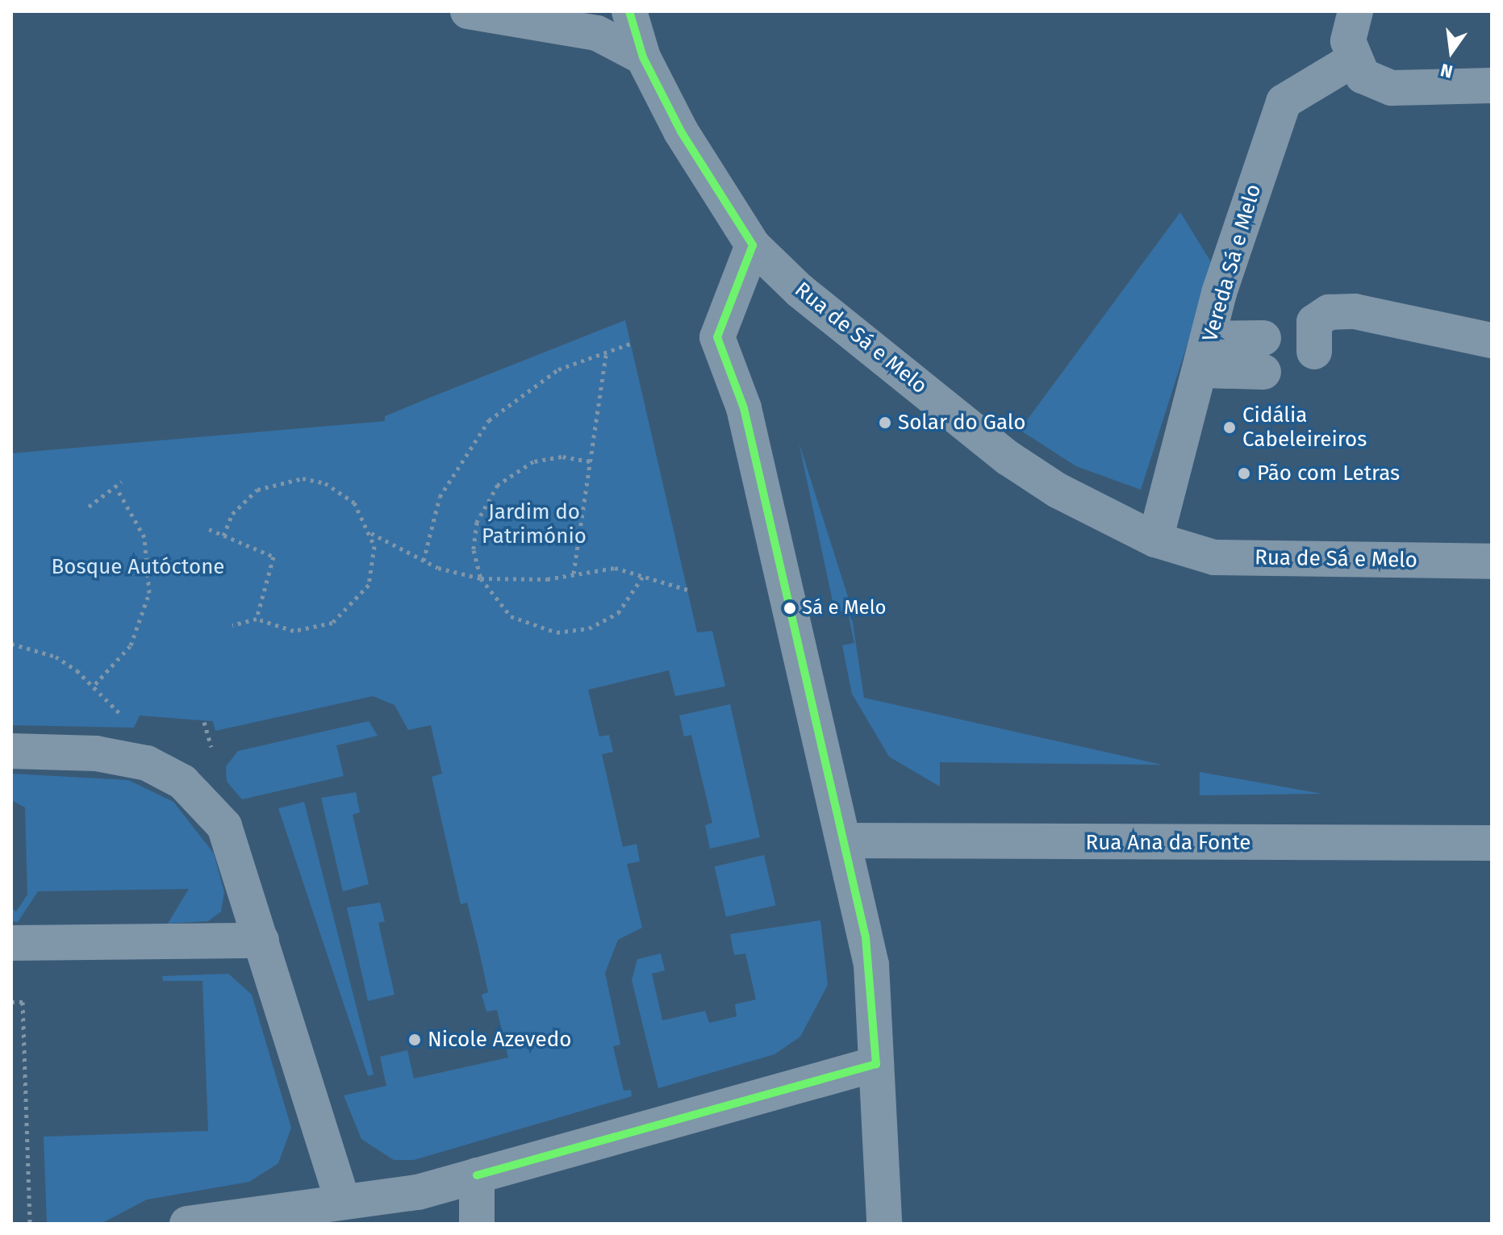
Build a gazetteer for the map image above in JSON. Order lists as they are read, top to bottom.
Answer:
{
  "streets": {
    "street": ["Vereda Sá e Melo", "Rua de Sá e Melo", "Rua Ana da Fonte"]
  },
  "crossings": [
    ["Vereda Sá e Melo", "Rua de Sá e Melo"]
  ],
  "parks": ["Jardim do Património", "Bosque Autóctone"],
  "places": [
    "Solar do Galo",
    "Cidália Cabeleireiros",
    "Pão com Letras",
    "Sá e Melo",
    "Nicole Azevedo"
  ],
  "north": "bottom"
}
